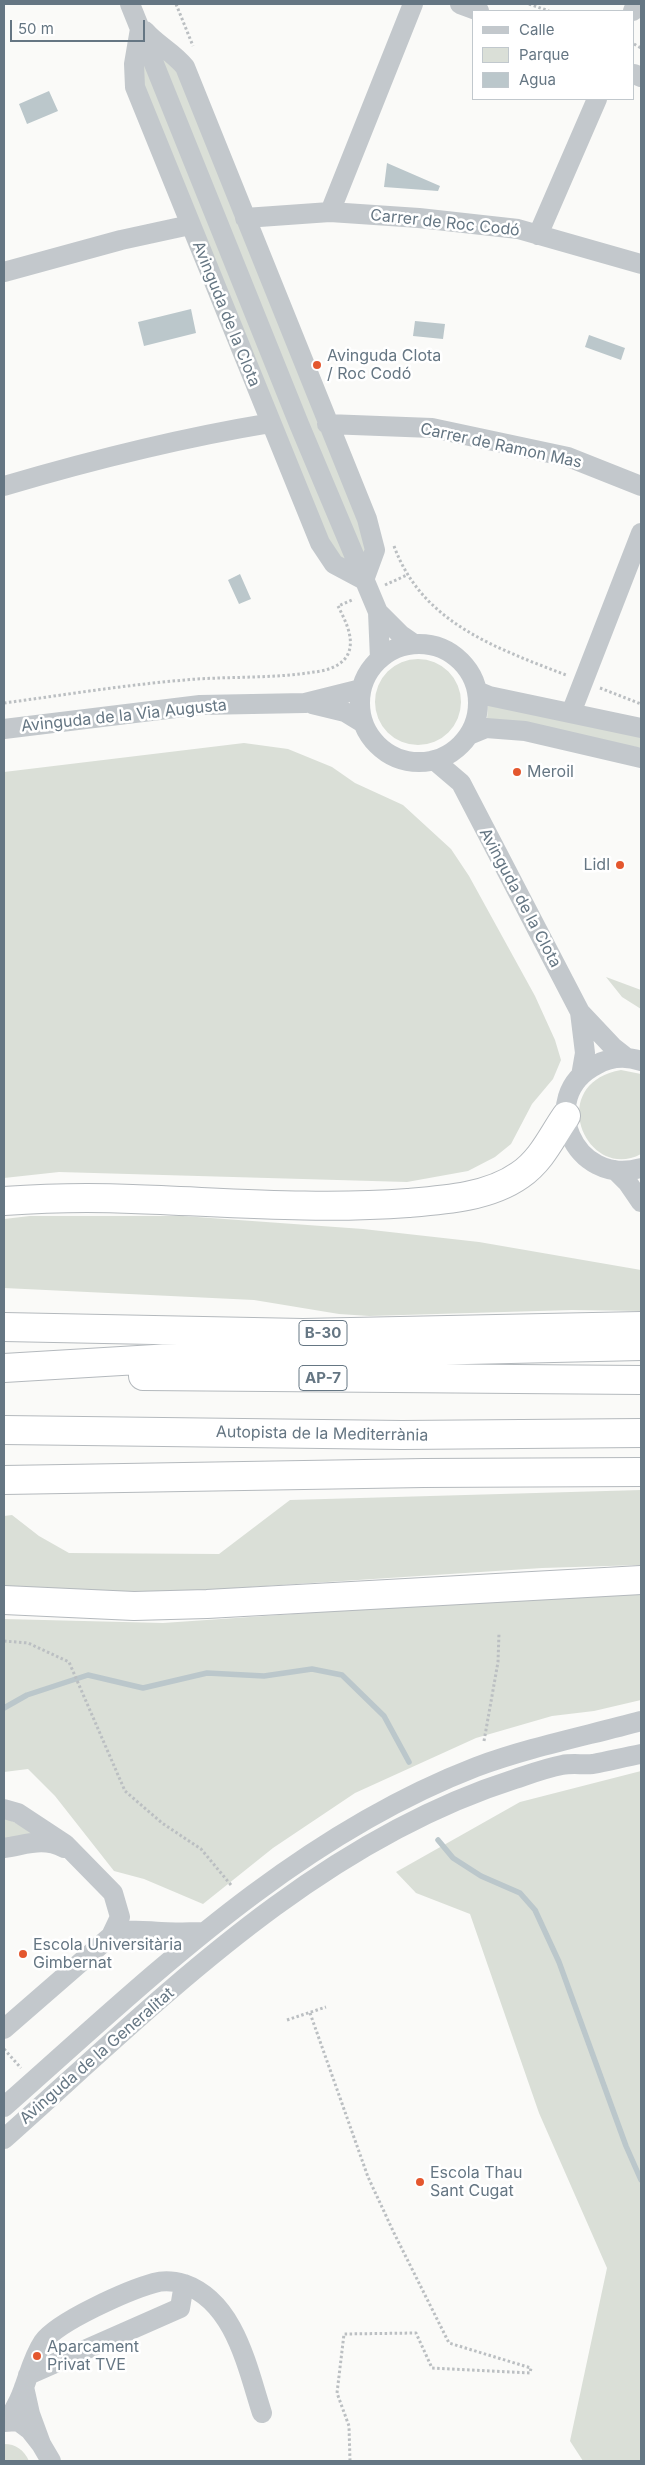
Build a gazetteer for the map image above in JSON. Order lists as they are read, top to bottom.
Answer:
{
  "streets": {
    "highway": ["B-30", "AP-7", "Autopista de la Mediterrània"],
    "street": [
      "Carrer de Roc Codó",
      "Avinguda de la Clota",
      "Carrer de Ramon Mas",
      "Avinguda de la Via Augusta",
      "Avinguda de la Generalitat"
    ]
  },
  "crossings": [
    ["Carrer de Roc Codó", "Avinguda de la Clota"],
    ["Avinguda de la Clota", "Carrer de Ramon Mas"],
    ["Avinguda de la Clota", "Avinguda de la Via Augusta"]
  ],
  "places": [
    "Avinguda Clota / Roc Codó",
    "Meroil",
    "Lidl",
    "Escola Universitària Gimbernat",
    "Escola Thau Sant Cugat",
    "Aparcament Privat TVE"
  ],
  "legend": ["Calle", "Parque", "Agua"],
  "scale_bar": "50 m"
}
